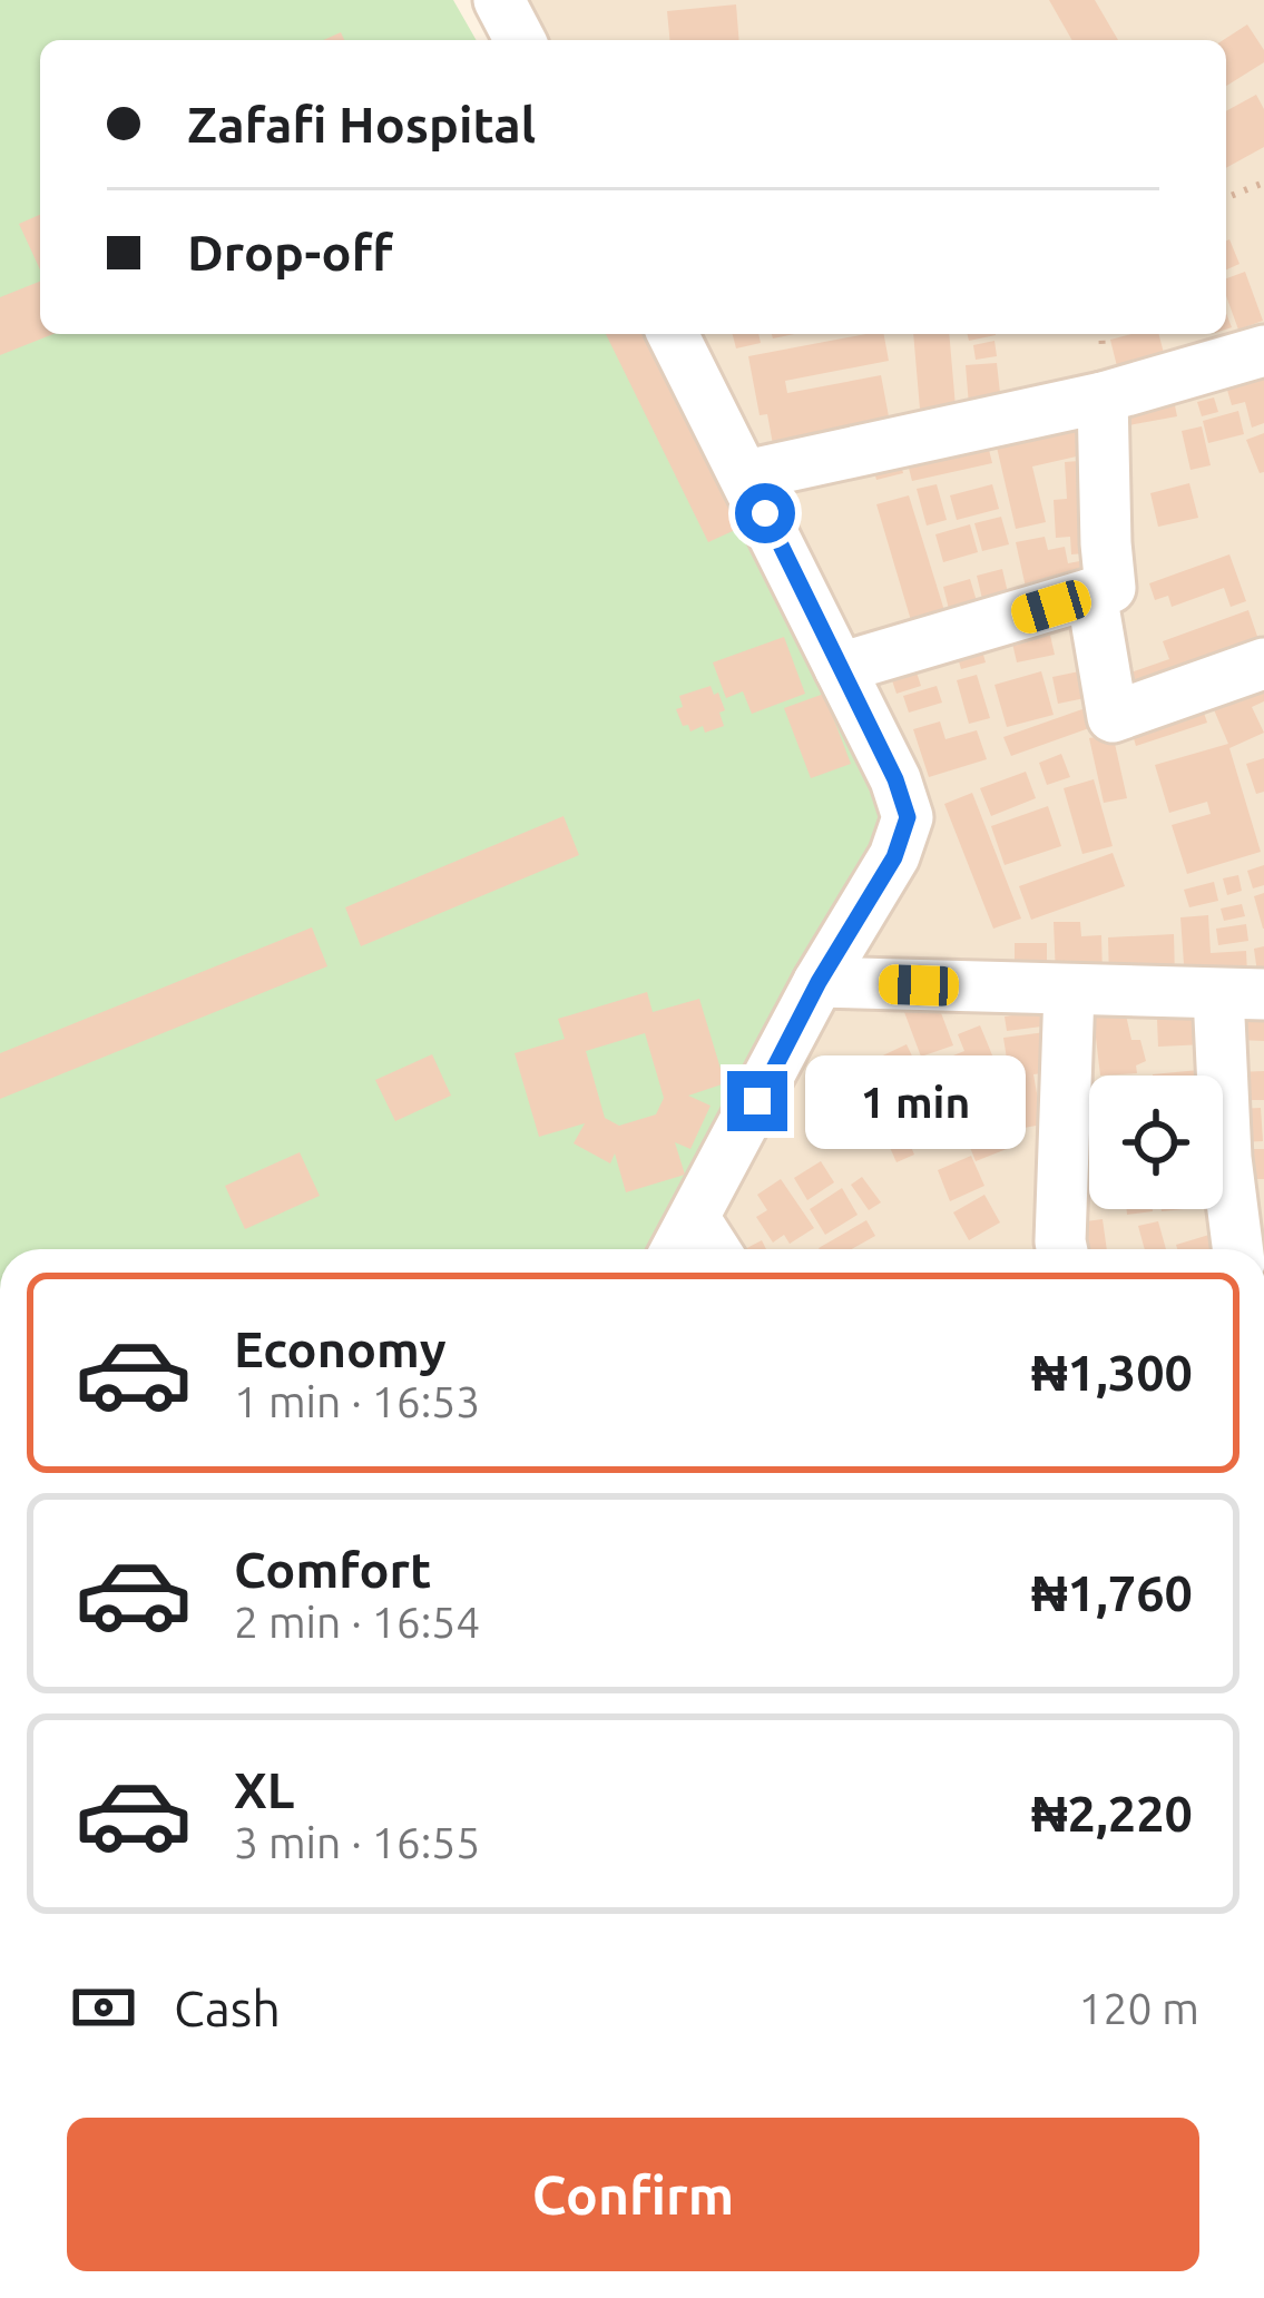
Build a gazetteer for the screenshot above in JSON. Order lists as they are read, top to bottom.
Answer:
{
  "page": {
    "banner": ["Zafafi Hospital", "Drop-off"],
    "bubble": "1 min",
    "list": [
      {
        "name": "Economy",
        "note": "1 min · 16:53",
        "value": "₦1,300"
      },
      {
        "name": "Comfort",
        "note": "2 min · 16:54",
        "value": "₦1,760"
      },
      {
        "name": "XL",
        "note": "3 min · 16:55",
        "value": "₦2,220"
      }
    ],
    "pay": ["Cash", "120 m"],
    "buttons": "Confirm"
  }
}
